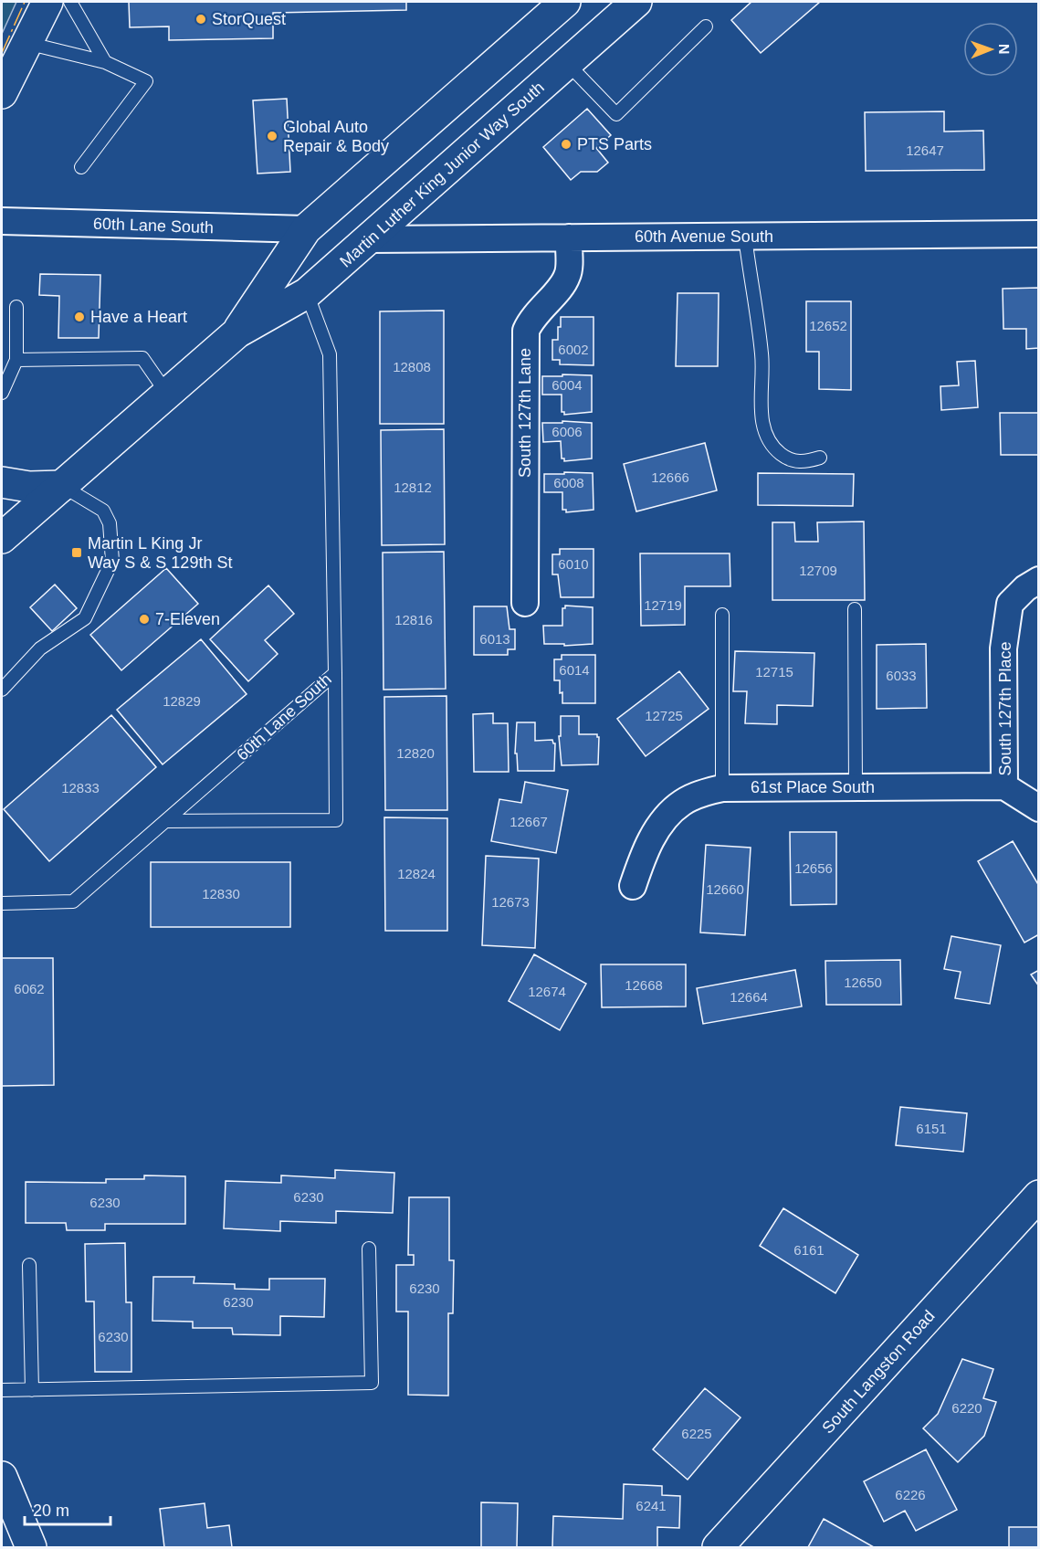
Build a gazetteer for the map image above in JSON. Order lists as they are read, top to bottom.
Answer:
{
  "streets": {
    "main road": ["Martin Luther King Junior Way South", "South Langston Road"],
    "street": [
      "60th Lane South",
      "60th Avenue South",
      "South 127th Lane",
      "South 127th Place",
      "61st Place South"
    ]
  },
  "crossings": [
    ["Martin Luther King Junior Way South", "60th Lane South"],
    ["Martin Luther King Junior Way South", "60th Avenue South"],
    ["60th Avenue South", "South 127th Lane"],
    ["South 127th Place", "61st Place South"]
  ],
  "places": {
    "other": [
      "StorQuest",
      "Global Auto Repair & Body",
      "PTS Parts",
      "Have a Heart",
      "7-Eleven"
    ],
    "transit": ["Martin L King Jr Way S & S 129th St"]
  },
  "house_numbers": [
    "12647",
    "12652",
    "6002",
    "12808",
    "6004",
    "6006",
    "12666",
    "6008",
    "12812",
    "6010",
    "12709",
    "12719",
    "12816",
    "6013",
    "6014",
    "12715",
    "6033",
    "12829",
    "12725",
    "12820",
    "12833",
    "12667",
    "12656",
    "12824",
    "12660",
    "12830",
    "12673",
    "12650",
    "12668",
    "6062",
    "12674",
    "12664",
    "6151",
    "6230",
    "6230",
    "6161",
    "6230",
    "6230",
    "6230",
    "6220",
    "6225",
    "6226",
    "6241"
  ],
  "scale_bar": "20 m",
  "north": "right"
}
